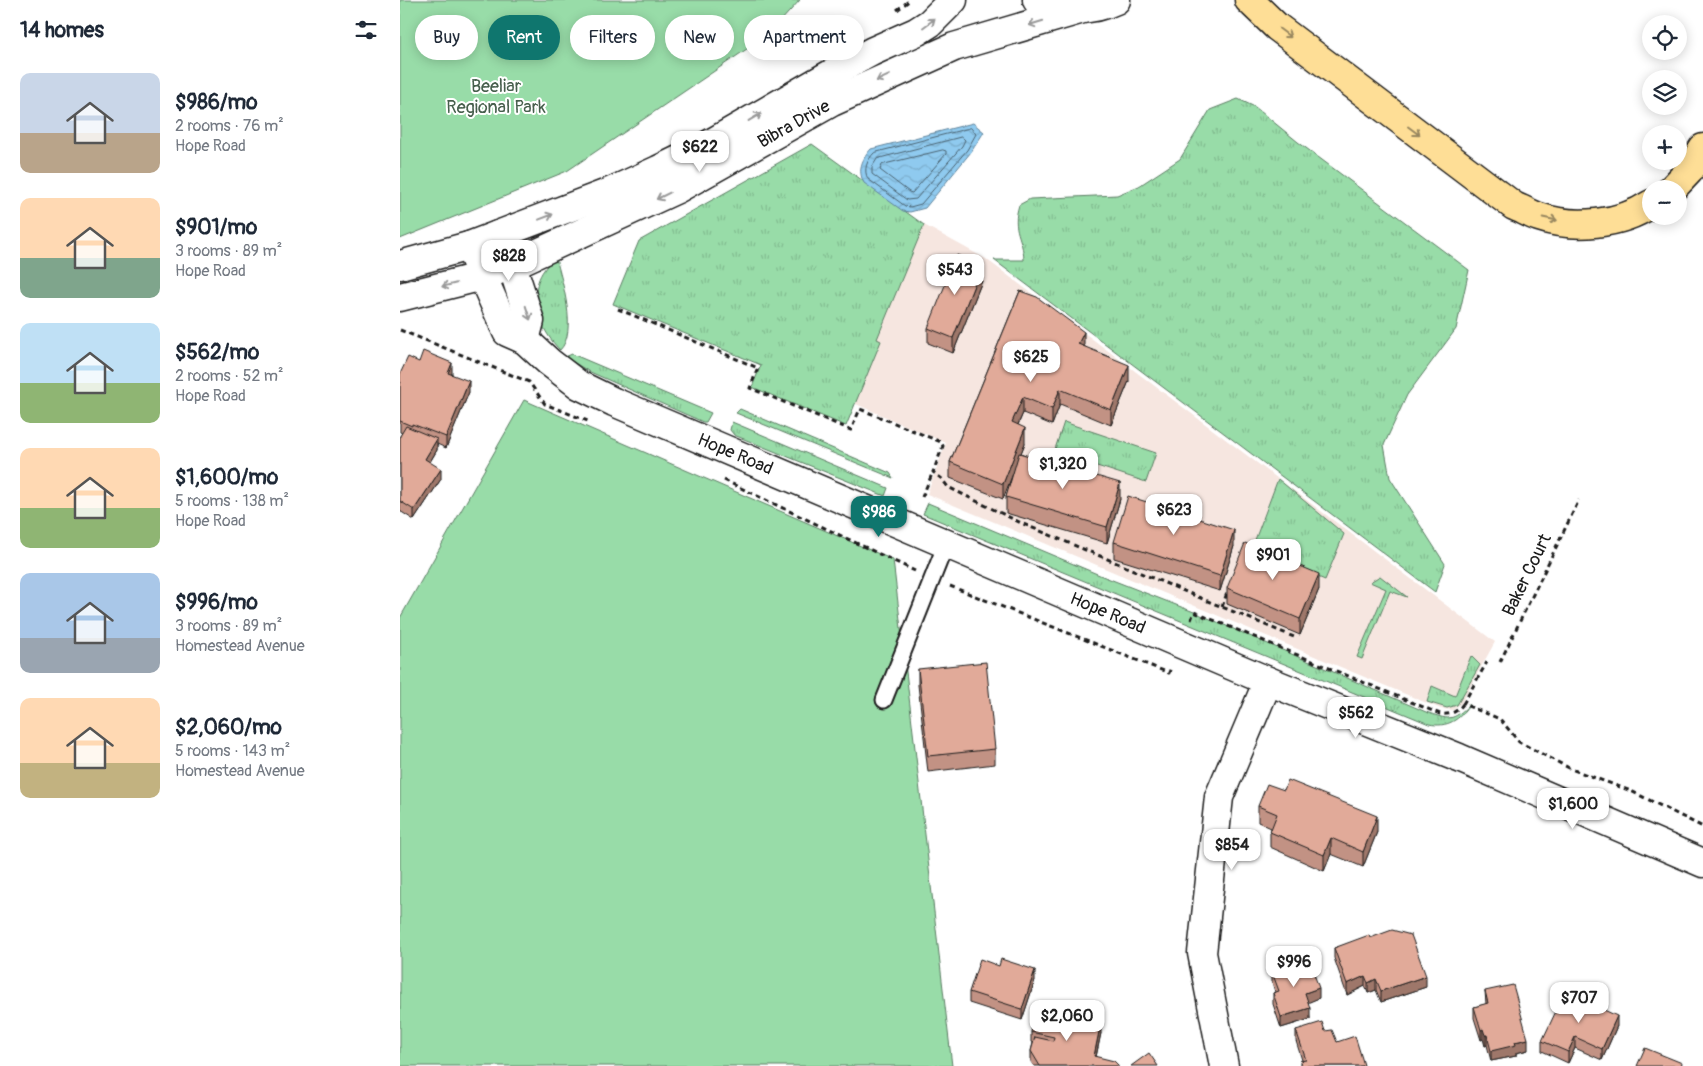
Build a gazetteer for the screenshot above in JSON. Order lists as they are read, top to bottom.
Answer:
{
  "streets": {
    "street": ["Bibra Drive", "Hope Road"],
    "path": ["Baker Court"]
  },
  "crossings": [
    ["Bibra Drive", "Hope Road"]
  ],
  "parks": ["Beeliar Regional Park"],
  "page": {
    "heading": "14 homes",
    "map_buttons": ["+", "−"],
    "chip": [
      "Buy",
      "Rent",
      "Filters",
      "New",
      "Apartment"
    ],
    "list": [
      {
        "name": "$986/mo",
        "note": "2 rooms · 76 m² · Hope Road"
      },
      {
        "name": "$901/mo",
        "note": "3 rooms · 89 m² · Hope Road"
      },
      {
        "name": "$562/mo",
        "note": "2 rooms · 52 m² · Hope Road"
      },
      {
        "name": "$1,600/mo",
        "note": "5 rooms · 138 m² · Hope Road"
      },
      {
        "name": "$996/mo",
        "note": "3 rooms · 89 m² · Homestead Avenue"
      },
      {
        "name": "$2,060/mo",
        "note": "5 rooms · 143 m² · Homestead Avenue"
      }
    ],
    "price": [
      "$622",
      "$828",
      "$543",
      "$625",
      "$1,320",
      "$623",
      "$986",
      "$901",
      "$562",
      "$1,600",
      "$854",
      "$996",
      "$707",
      "$2,060"
    ]
  }
}
